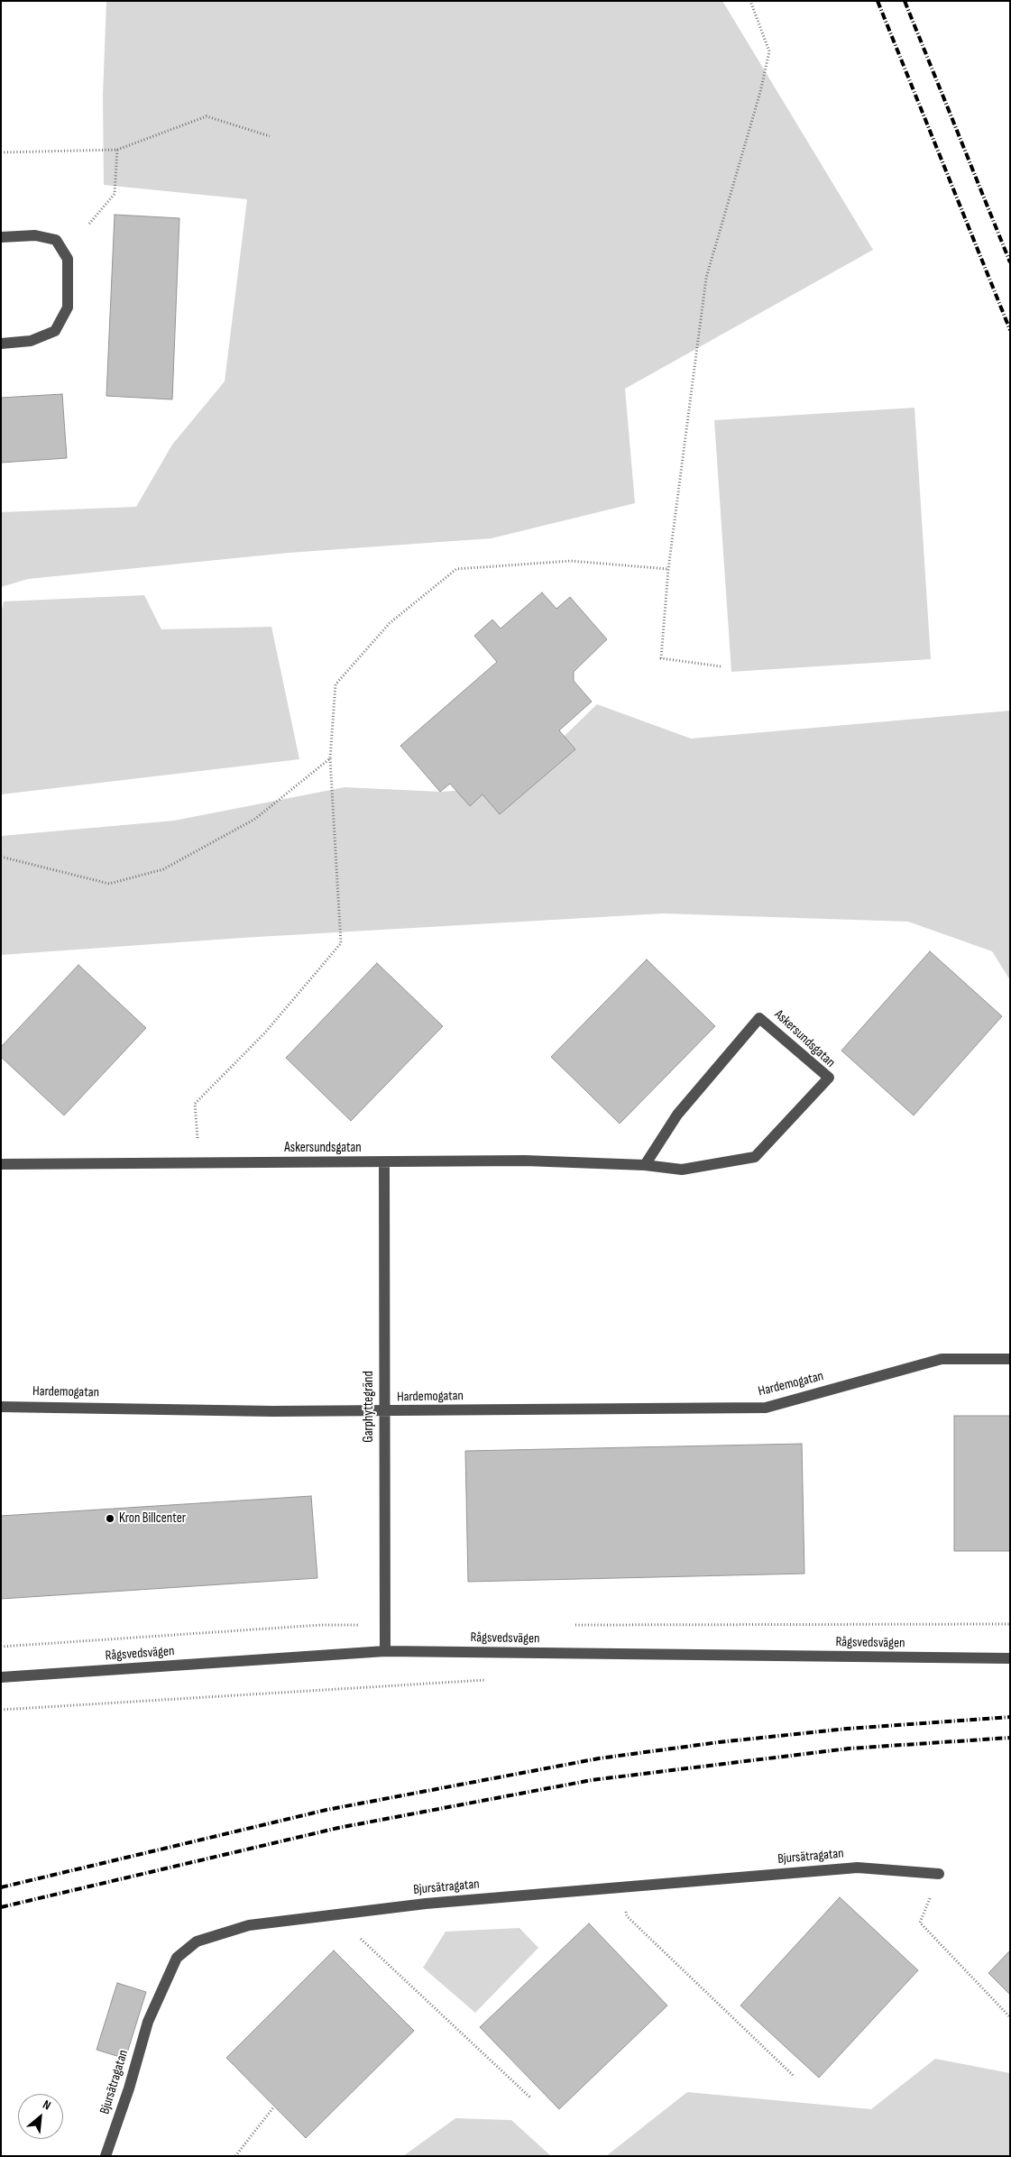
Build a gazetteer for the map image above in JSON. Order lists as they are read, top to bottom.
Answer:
{
  "streets": {
    "street": [
      "Askersundsgatan",
      "Hardemogatan",
      "Garphyttegränd",
      "Rågsvedsvägen",
      "Bjursätragatan"
    ]
  },
  "crossings": [
    ["Askersundsgatan", "Garphyttegränd"],
    ["Hardemogatan", "Garphyttegränd"],
    ["Garphyttegränd", "Rågsvedsvägen"]
  ],
  "places": ["Kron Billcenter"],
  "north": "top right"
}
